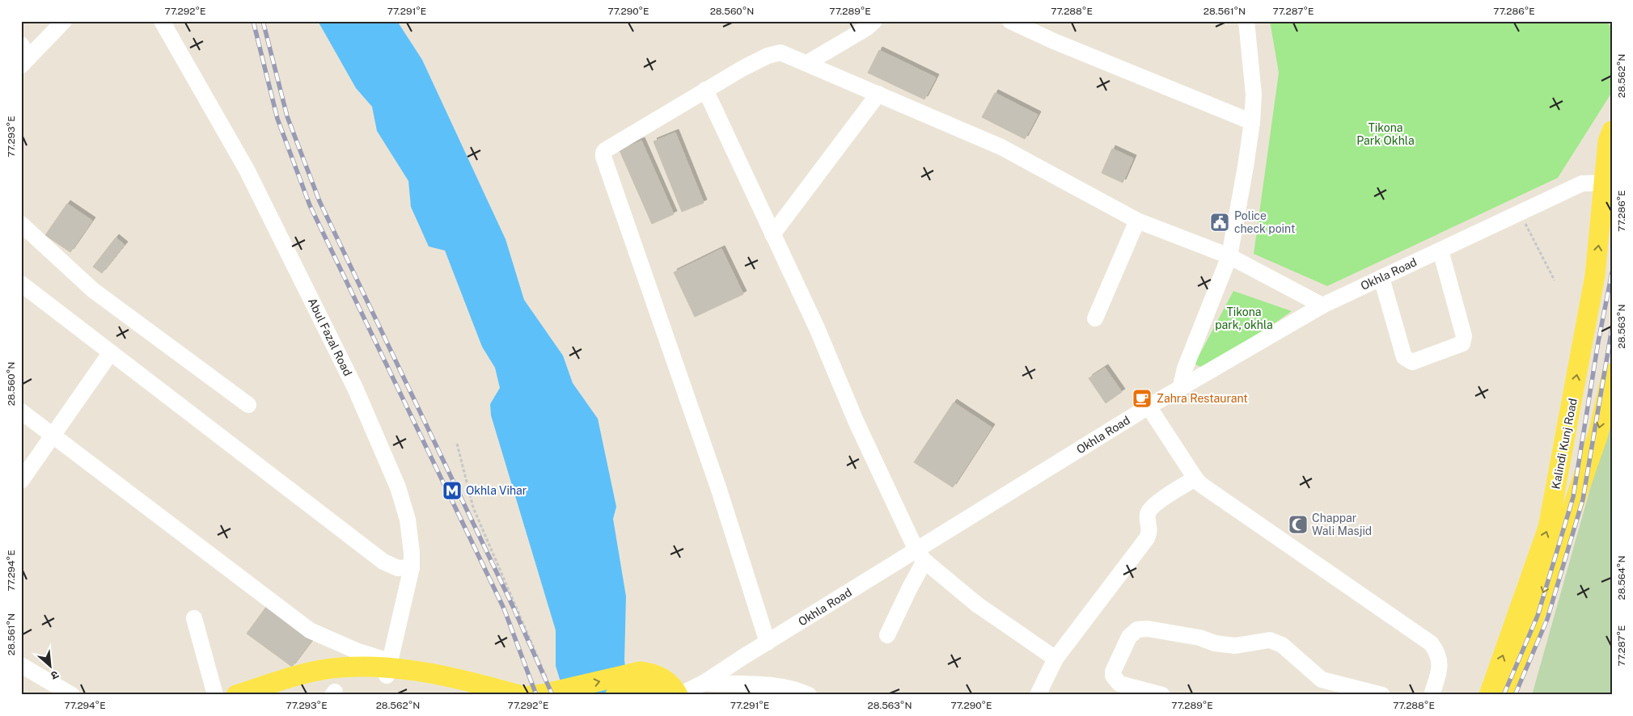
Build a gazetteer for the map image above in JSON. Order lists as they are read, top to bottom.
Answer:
{
  "streets": {
    "main road": ["Kalindi Kunj Road"],
    "street": ["Okhla Road", "Abul Fazal Road"]
  },
  "crossings": [
    ["Okhla Road", "Kalindi Kunj Road"]
  ],
  "parks": ["Tikona Park Okhla", "Tikona park, okhla"],
  "places": {
    "public building": ["Police check point"],
    "cafe": ["Zahra Restaurant"],
    "metro station": ["Okhla Vihar"],
    "mosque": ["Chappar Wali Masjid"]
  },
  "north": "bottom right",
  "coordinates": [
    "77.292°E",
    "77.291°E",
    "77.290°E",
    "28.560°N",
    "77.289°E",
    "77.288°E",
    "28.561°N",
    "77.287°E",
    "77.286°E",
    "28.562°N",
    "77.293°E",
    "28.563°N",
    "77.294°E",
    "28.564°N"
  ]
}
